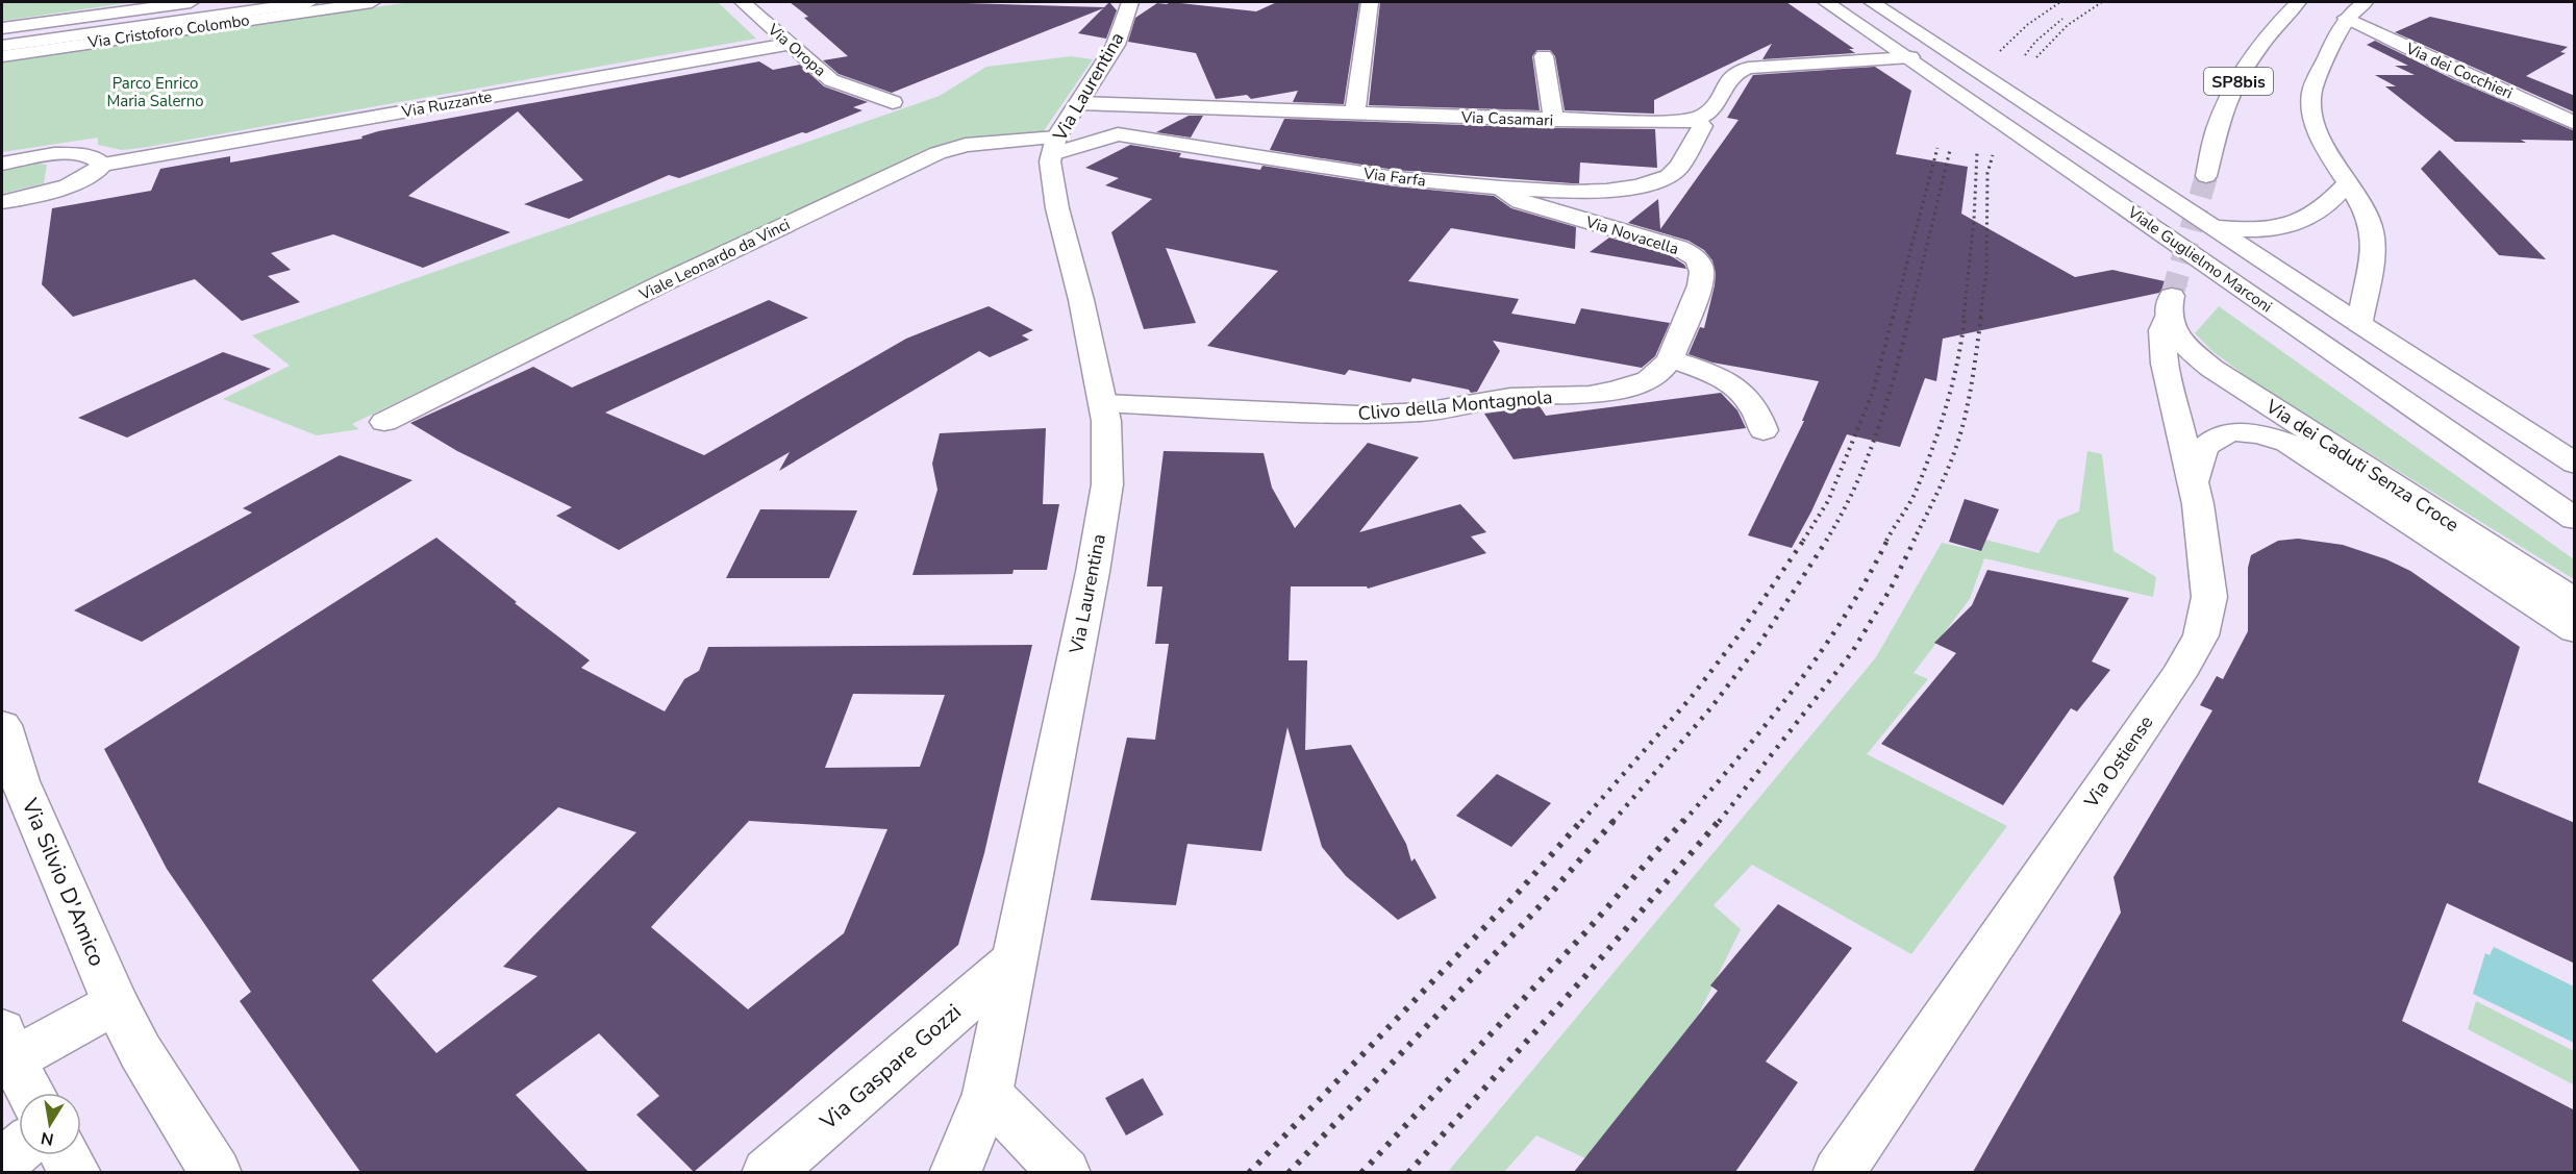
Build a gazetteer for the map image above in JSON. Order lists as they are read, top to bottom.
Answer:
{
  "streets": {
    "street": [
      "Via Cristoforo Colombo",
      "Via Oropa",
      "Via dei Cocchieri",
      "SP8bis",
      "Via Laurentina",
      "Via Ruzzante",
      "Via Casamari",
      "Via Farfa",
      "Via Novacella",
      "Viale Leonardo da Vinci",
      "Viale Guglielmo Marconi",
      "Clivo della Montagnola",
      "Via dei Caduti Senza Croce",
      "Via Ostiense",
      "Via Silvio D'Amico",
      "Via Gaspare Gozzi"
    ]
  },
  "crossings": [
    ["Via Oropa", "Via Ruzzante"],
    ["Via Laurentina", "Via Casamari"],
    ["Via Laurentina", "Via Farfa"],
    ["Via Laurentina", "Viale Leonardo da Vinci"],
    ["Via Laurentina", "Clivo della Montagnola"],
    ["Via Laurentina", "Via Gaspare Gozzi"],
    ["Via Casamari", "Via Farfa"],
    ["Via Farfa", "Via Novacella"],
    ["Via Farfa", "Viale Leonardo da Vinci"],
    ["Via Novacella", "Clivo della Montagnola"],
    ["Via dei Caduti Senza Croce", "Via Ostiense"]
  ],
  "parks": ["Parco Enrico Maria Salerno"],
  "north": "bottom"
}
